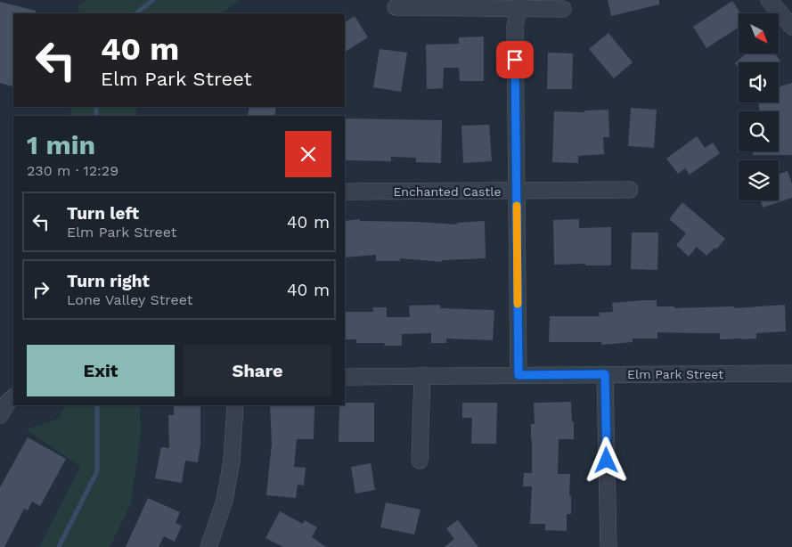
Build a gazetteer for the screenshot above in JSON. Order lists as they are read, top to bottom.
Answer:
{
  "streets": {
    "street": ["Enchanted Castle", "Elm Park Street"]
  },
  "north": "bottom right",
  "page": {
    "turn": ["40 m", "Elm Park Street"],
    "heading": ["1 min", "230 m · 12:29"],
    "list": [
      {
        "name": "Turn left",
        "note": "Elm Park Street",
        "value": "40 m"
      },
      {
        "name": "Turn right",
        "note": "Lone Valley Street",
        "value": "40 m"
      }
    ],
    "buttons": ["Exit", "Share"]
  }
}
